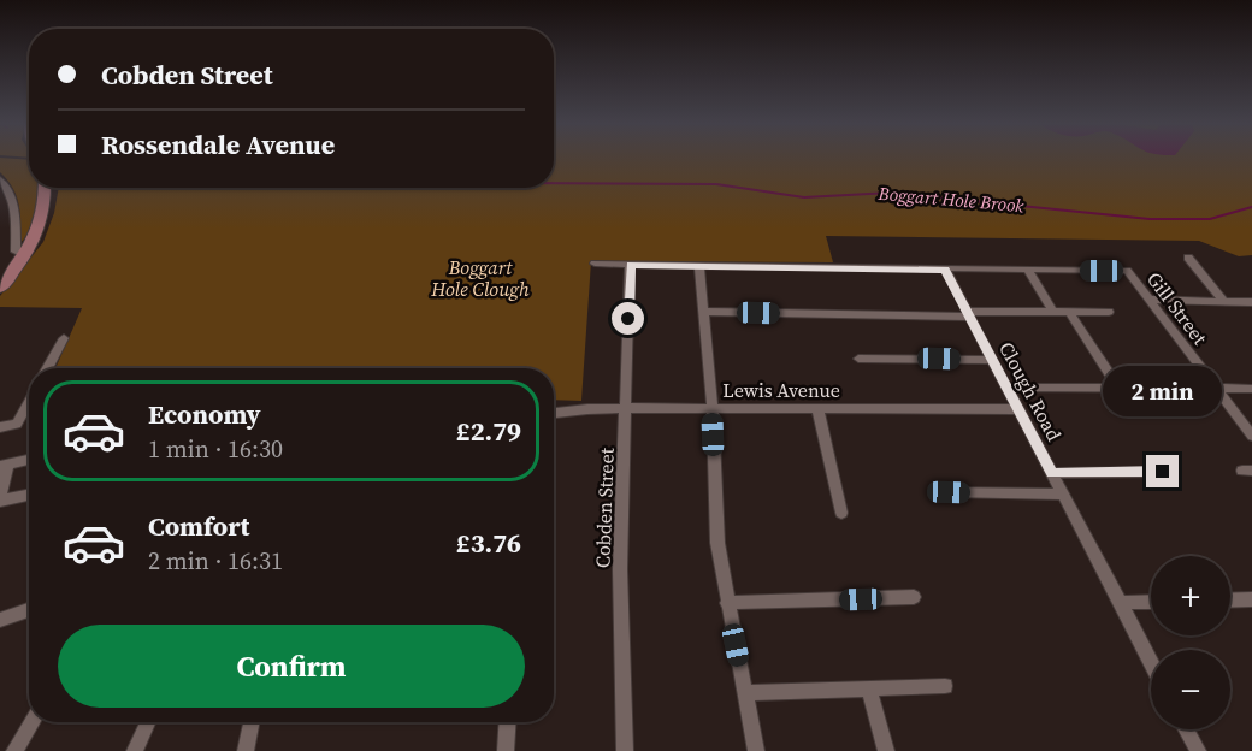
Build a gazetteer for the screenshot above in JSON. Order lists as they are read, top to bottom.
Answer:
{
  "streets": {
    "street": [
      "Gill Street",
      "Lewis Avenue",
      "Clough Road",
      "Cobden Street"
    ]
  },
  "crossings": [
    ["Lewis Avenue", "Clough Road"],
    ["Lewis Avenue", "Cobden Street"]
  ],
  "water": ["Boggart Hole Brook"],
  "parks": ["Boggart Hole Clough"],
  "page": {
    "banner": ["Cobden Street", "Rossendale Avenue"],
    "bubble": "2 min",
    "list": [
      {
        "name": "Economy",
        "note": "1 min · 16:30",
        "value": "£2.79"
      },
      {
        "name": "Comfort",
        "note": "2 min · 16:31",
        "value": "£3.76"
      }
    ],
    "map_buttons": ["+", "−"],
    "buttons": "Confirm"
  }
}
